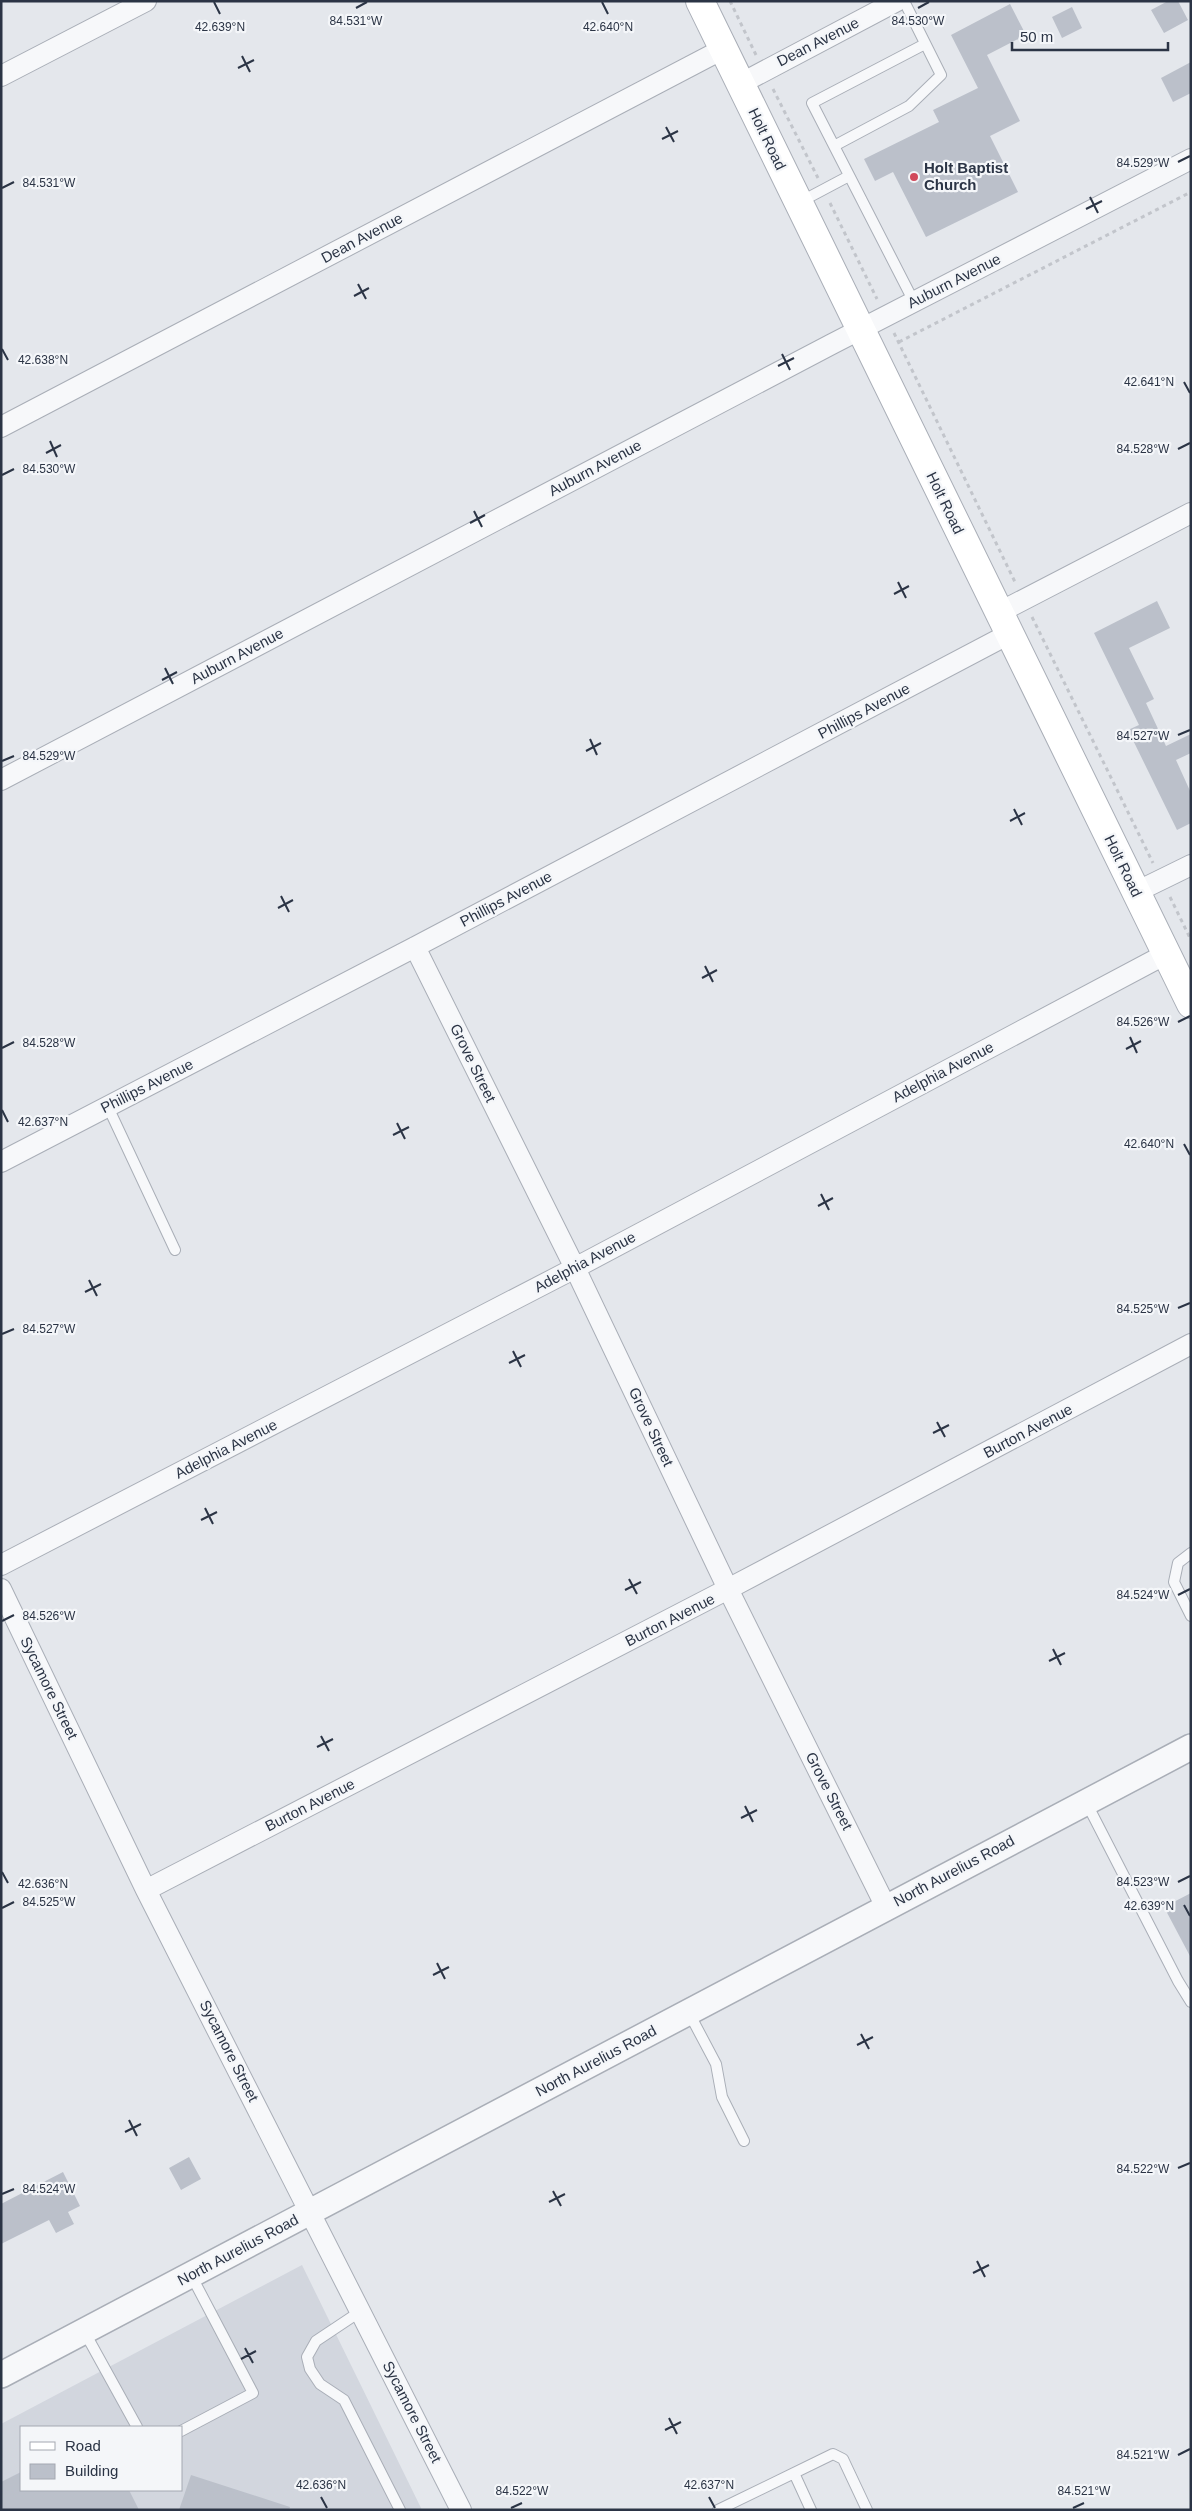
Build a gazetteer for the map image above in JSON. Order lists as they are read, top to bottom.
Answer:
{
  "streets": {
    "main road": ["Holt Road"],
    "street": [
      "Dean Avenue",
      "Auburn Avenue",
      "Phillips Avenue",
      "Grove Street",
      "Adelphia Avenue",
      "Burton Avenue",
      "Sycamore Street",
      "North Aurelius Road"
    ]
  },
  "crossings": [
    ["Dean Avenue", "Holt Road"],
    ["Holt Road", "Auburn Avenue"],
    ["Holt Road", "Phillips Avenue"],
    ["Holt Road", "Adelphia Avenue"],
    ["Phillips Avenue", "Grove Street"],
    ["Grove Street", "Adelphia Avenue"],
    ["Grove Street", "Burton Avenue"],
    ["Grove Street", "North Aurelius Road"],
    ["Burton Avenue", "Sycamore Street"],
    ["Sycamore Street", "North Aurelius Road"]
  ],
  "places": ["Holt Baptist Church"],
  "legend": ["Road", "Building"],
  "scale_bar": "50 m",
  "coordinates": [
    "84.531°W",
    "84.530°W",
    "42.639°N",
    "42.640°N",
    "84.529°W",
    "42.638°N",
    "42.641°N",
    "84.528°W",
    "84.527°W",
    "84.526°W",
    "42.637°N",
    "84.525°W",
    "84.524°W",
    "84.523°W",
    "42.636°N",
    "84.522°W",
    "84.521°W"
  ]
}
